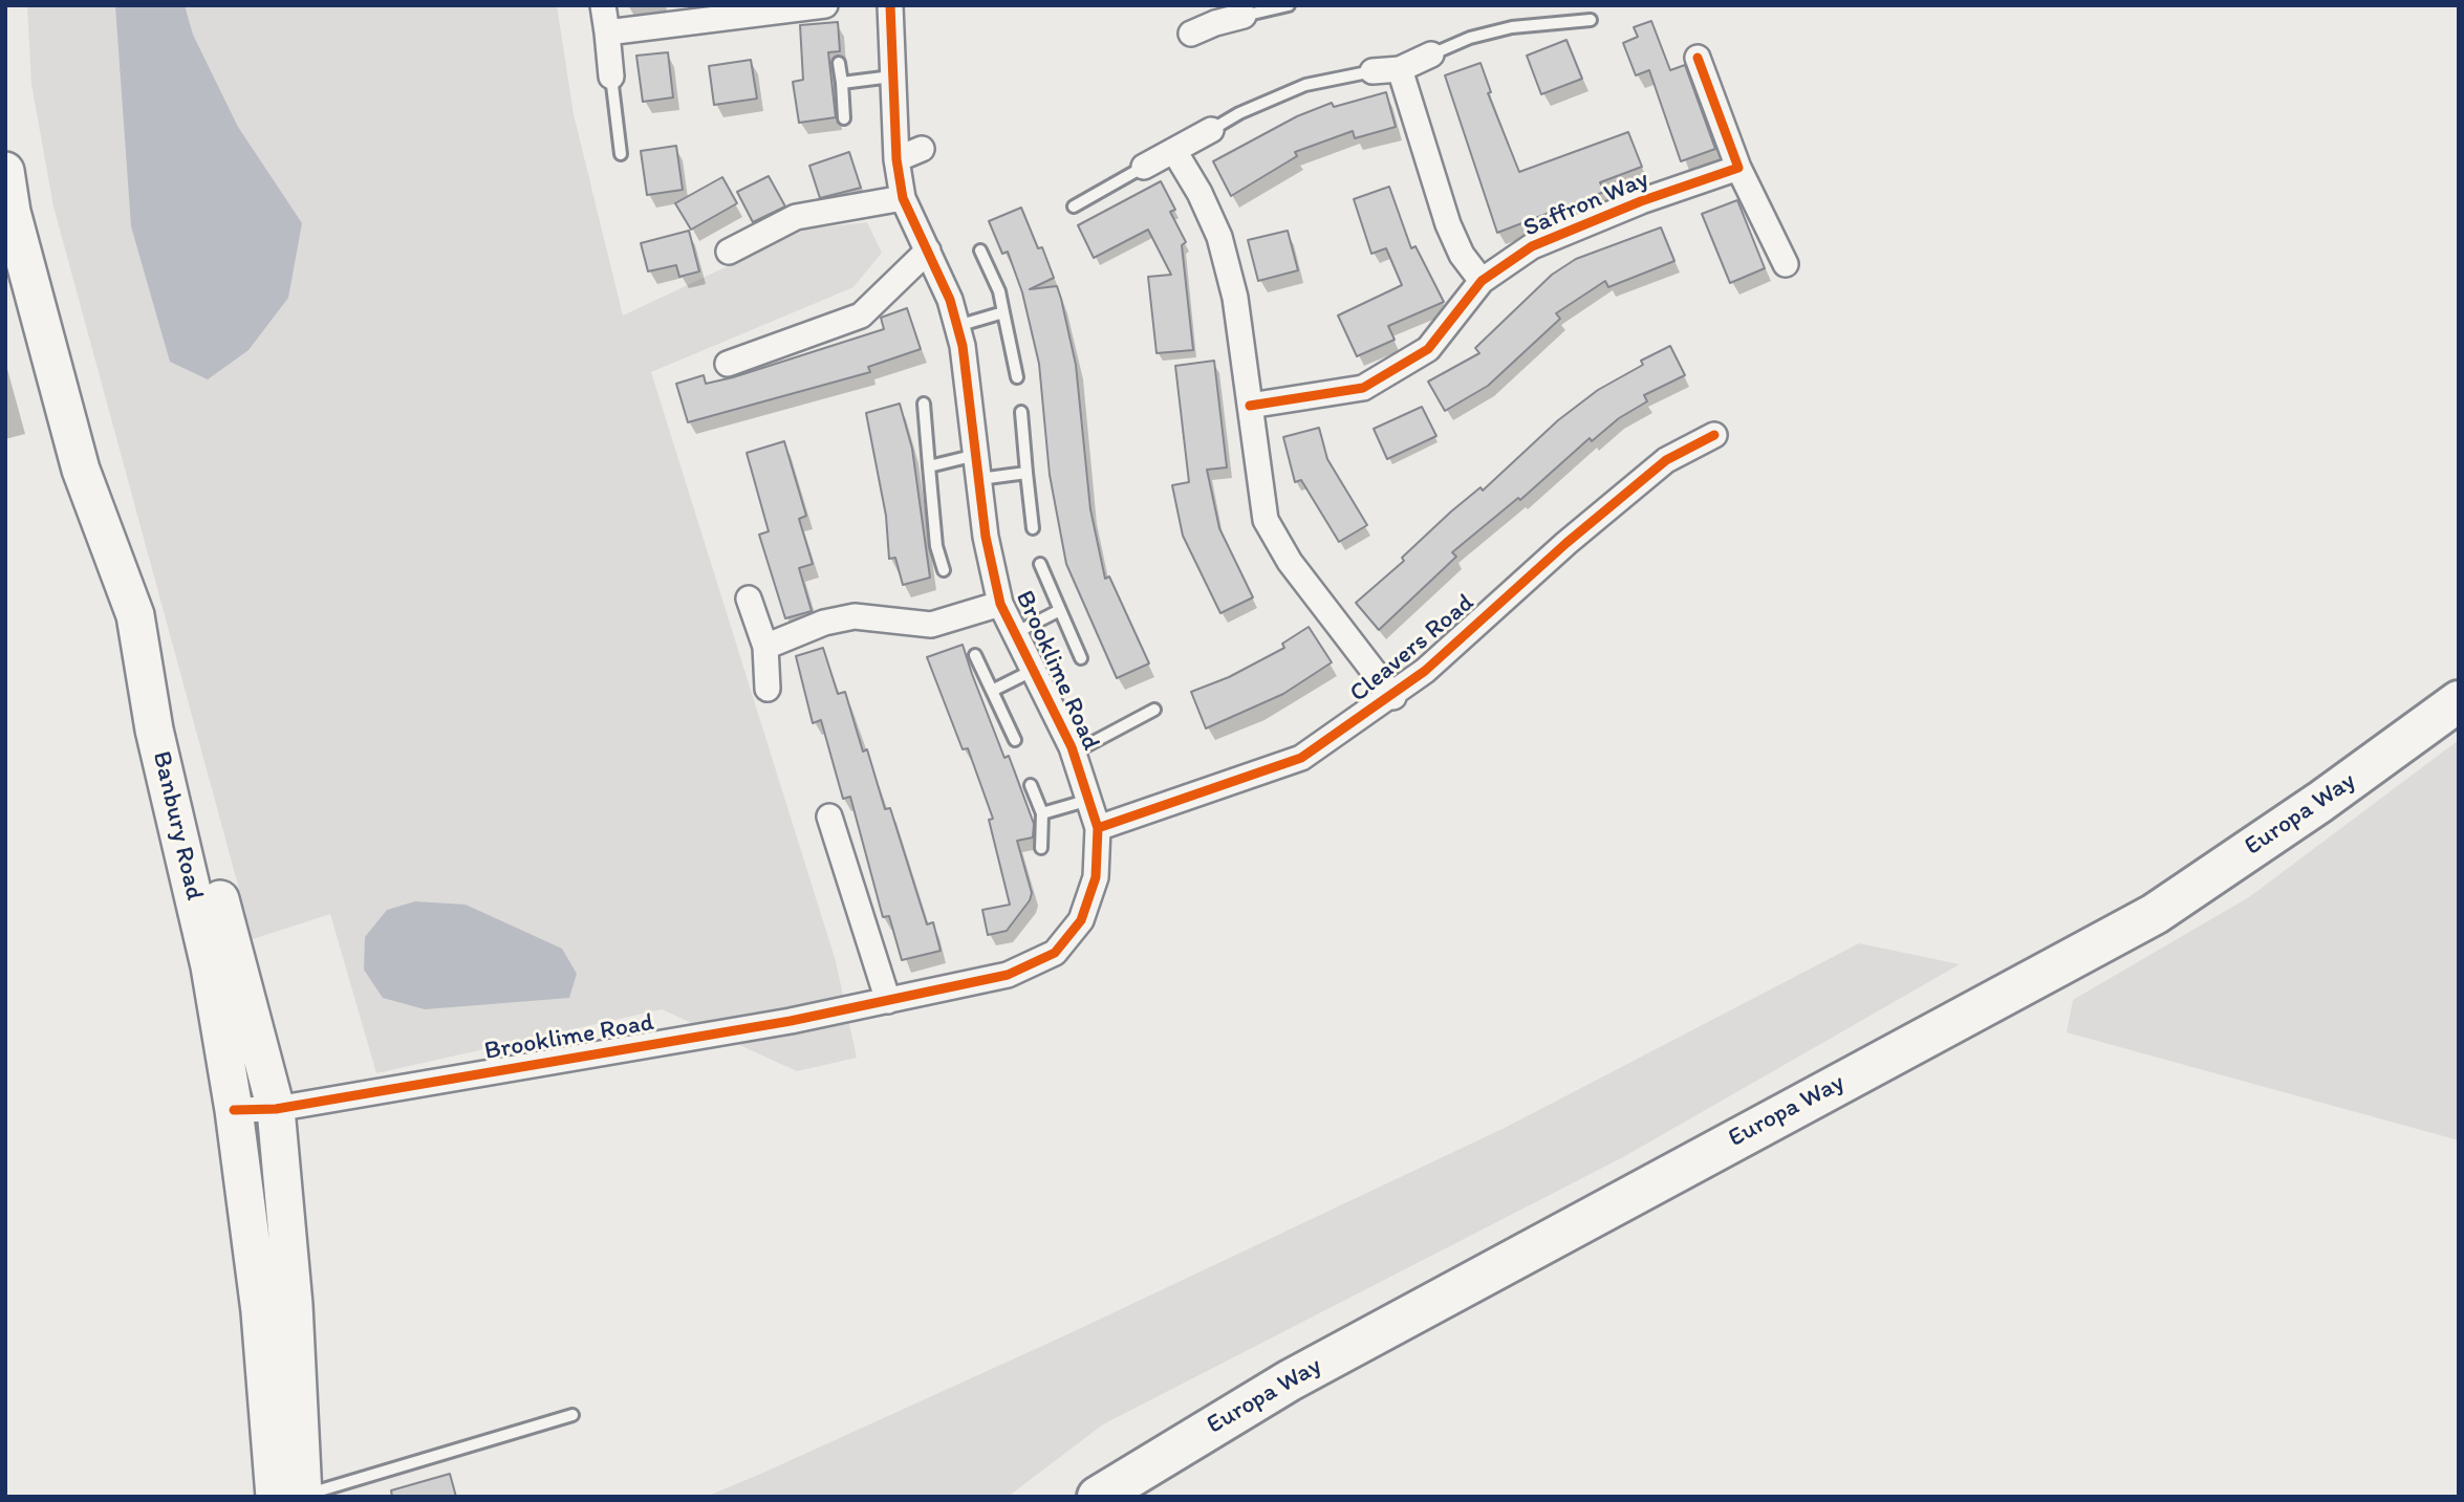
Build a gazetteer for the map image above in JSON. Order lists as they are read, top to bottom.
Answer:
{
  "streets": {
    "highway": ["Europa Way"],
    "main road": ["Banbury Road"],
    "street": ["Saffron Way", "Cleavers Road", "Brooklime Road"]
  },
  "crossings": [
    ["Cleavers Road", "Brooklime Road"],
    ["Brooklime Road", "Banbury Road"]
  ]
}
